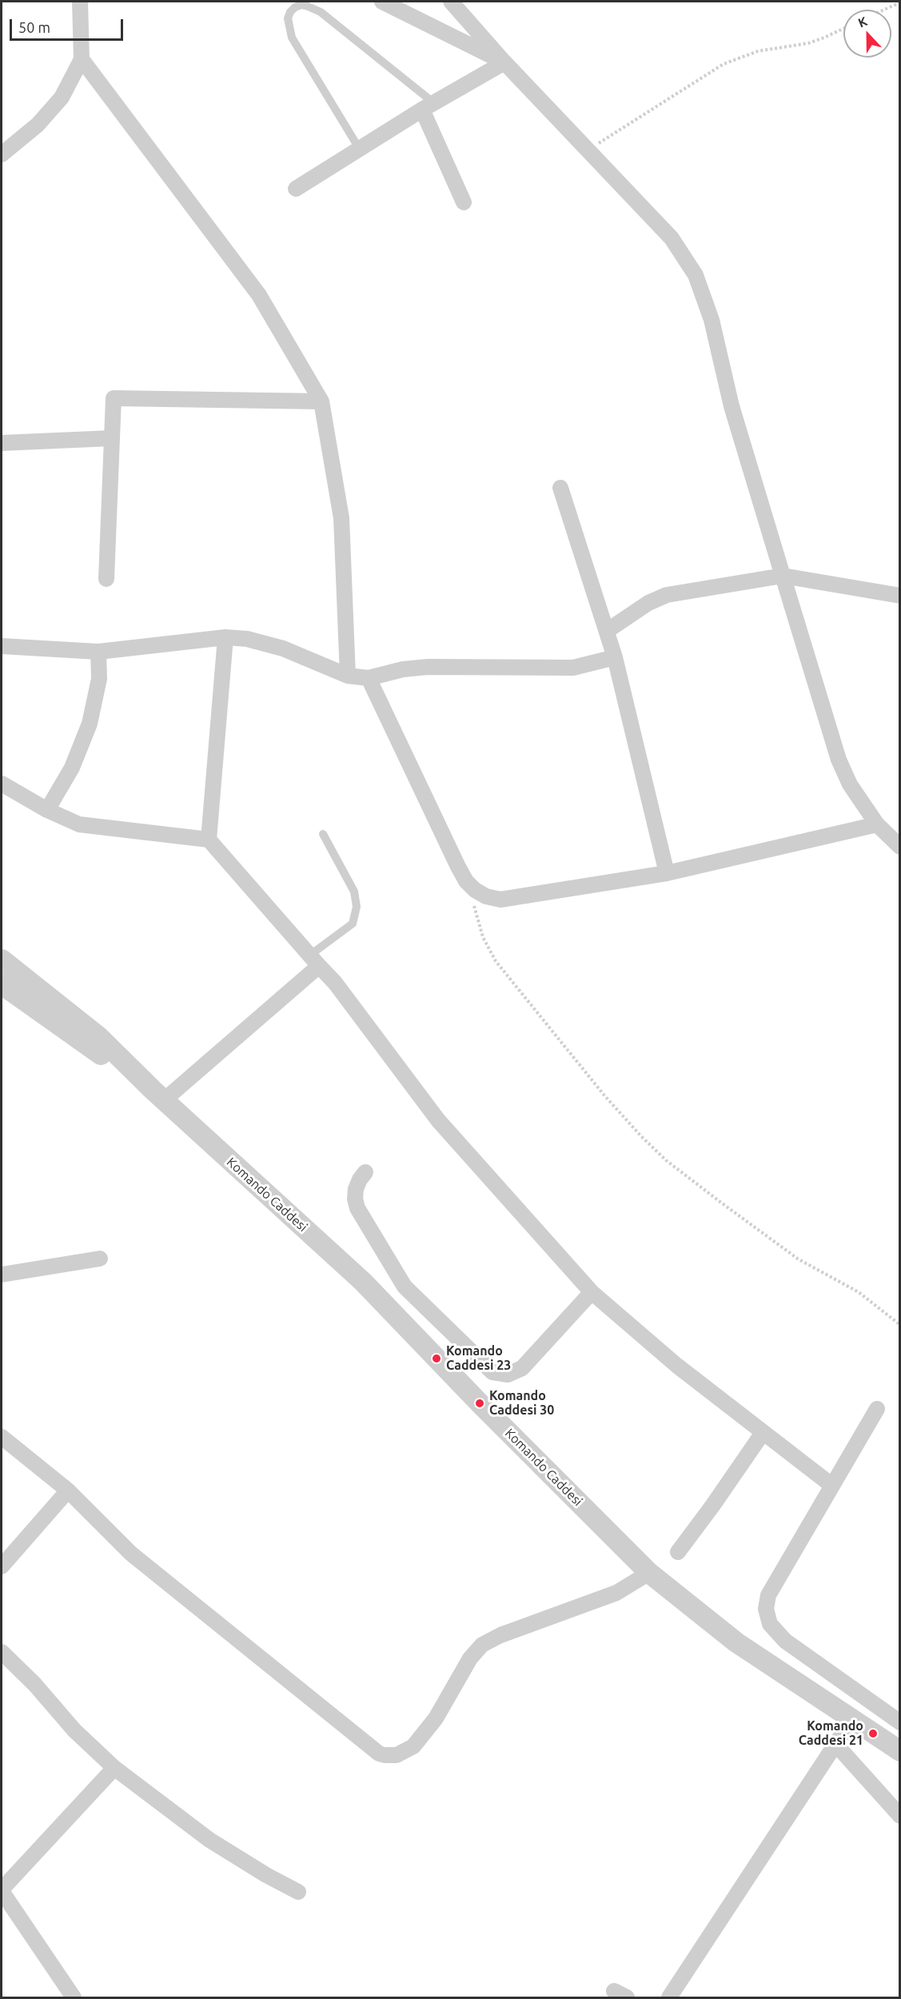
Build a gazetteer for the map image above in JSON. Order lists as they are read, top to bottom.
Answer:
{
  "streets": {
    "street": ["Komando Caddesi"]
  },
  "places": ["Komando Caddesi 23", "Komando Caddesi 30", "Komando Caddesi 21"],
  "scale_bar": "50 m",
  "north": "top"
}
